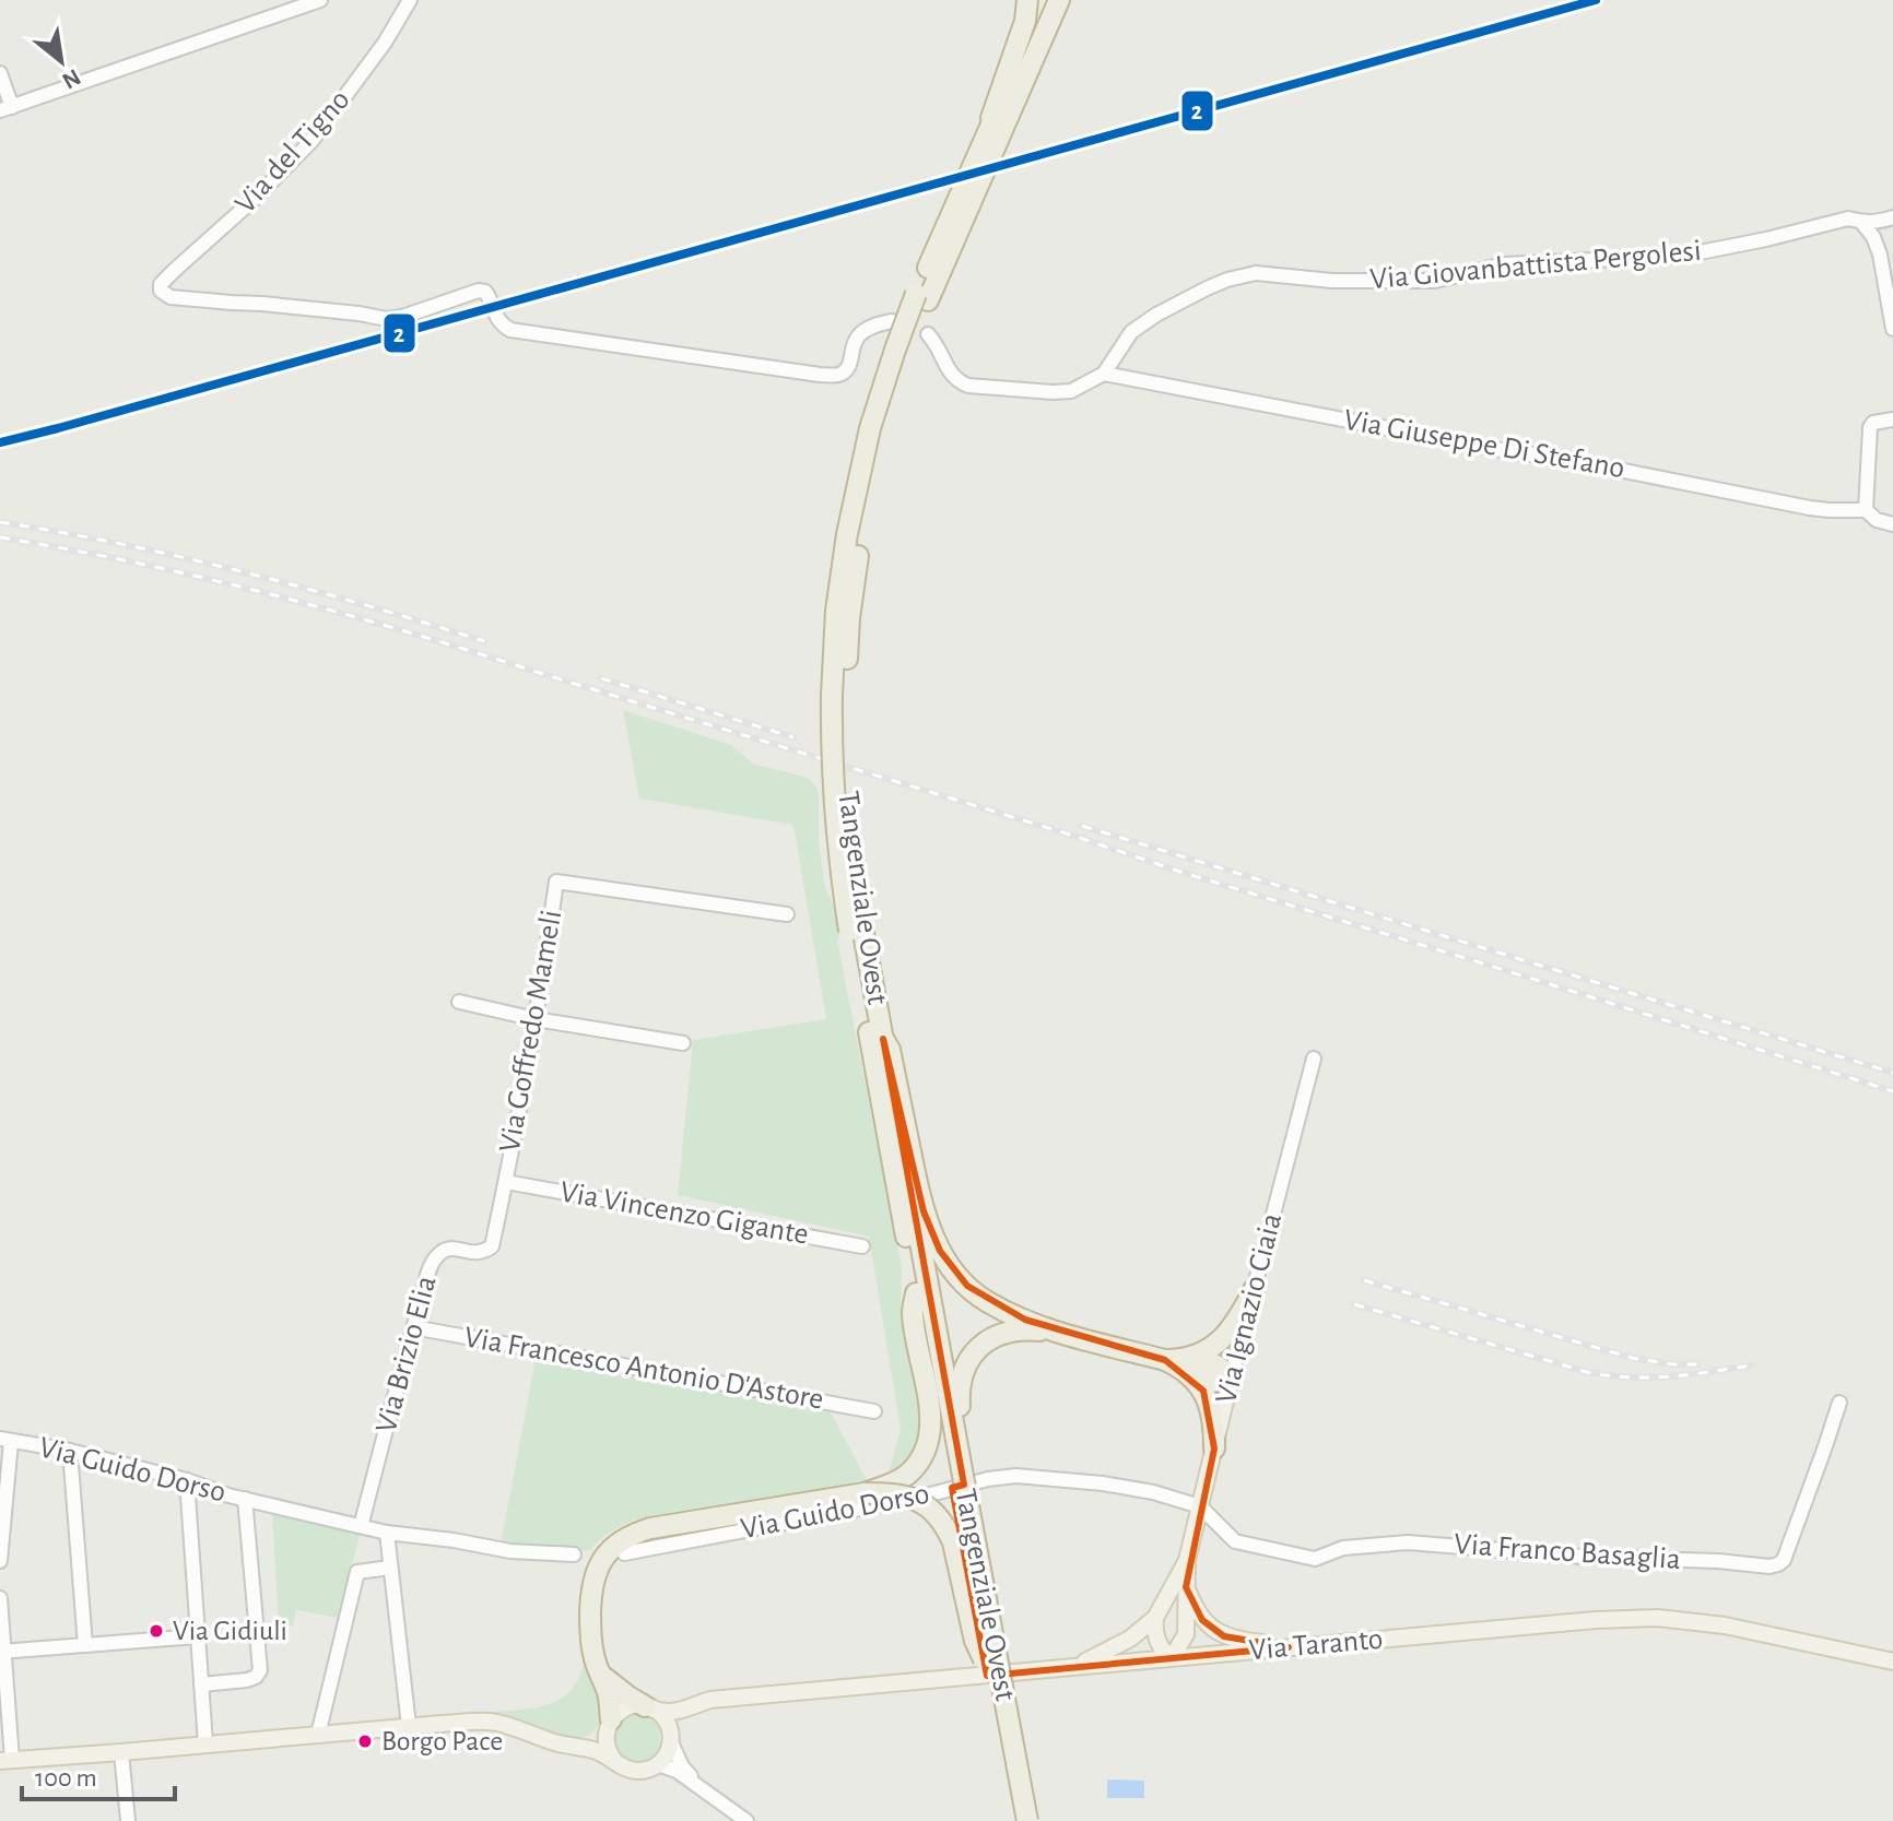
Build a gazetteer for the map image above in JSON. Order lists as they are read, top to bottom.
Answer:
{
  "streets": {
    "highway": ["Tangenziale Ovest"],
    "main road": ["Via Ignazio Ciaia", "Via Taranto"],
    "street": [
      "Via del Tigno",
      "Via Giovanbattista Pergolesi",
      "Via Giuseppe Di Stefano",
      "Via Goffredo Mameli",
      "Via Vincenzo Gigante",
      "Via Brizio Elia",
      "Via Francesco Antonio D'Astore",
      "Via Guido Dorso",
      "Via Franco Basaglia"
    ]
  },
  "crossings": [
    ["Via Giovanbattista Pergolesi", "Via Giuseppe Di Stefano"],
    ["Via Goffredo Mameli", "Via Vincenzo Gigante"],
    ["Via Goffredo Mameli", "Via Brizio Elia"],
    ["Via Vincenzo Gigante", "Via Brizio Elia"],
    ["Via Ignazio Ciaia", "Via Guido Dorso"],
    ["Via Ignazio Ciaia", "Via Franco Basaglia"],
    ["Via Ignazio Ciaia", "Via Taranto"],
    ["Via Brizio Elia", "Via Francesco Antonio D'Astore"],
    ["Via Brizio Elia", "Via Guido Dorso"],
    ["Via Guido Dorso", "Via Franco Basaglia"]
  ],
  "places": ["Via Gidiuli", "Borgo Pace"],
  "lines": ["transit line 2"],
  "scale_bar": "100 m",
  "north": "bottom right"
}
